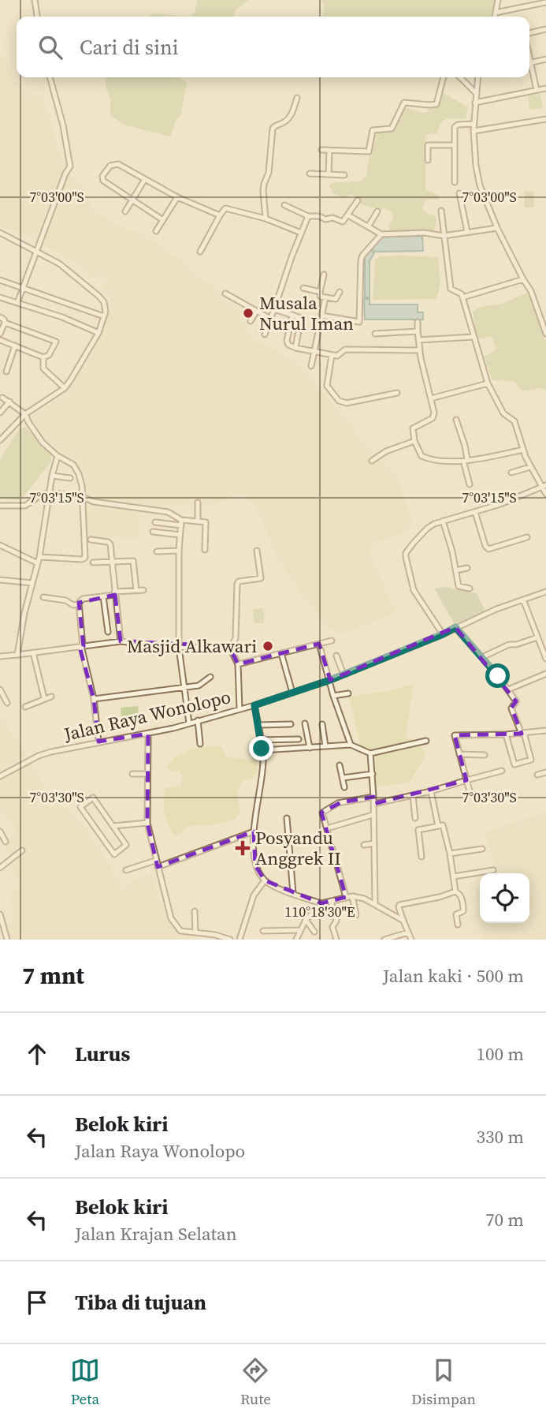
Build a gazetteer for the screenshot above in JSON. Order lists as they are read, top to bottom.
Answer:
{
  "streets": {
    "street": ["Jalan Raya Wonolopo"]
  },
  "places": {
    "other": ["Musala Nurul Iman", "Masjid Alkawari"],
    "health": ["Posyandu Anggrek II"]
  },
  "page": {
    "search": "Cari di sini",
    "heading": ["7 mnt", "Jalan kaki · 500 m"],
    "list": [
      ["Lurus", "100 m"],
      ["Belok kiri", "Jalan Raya Wonolopo", "330 m"],
      ["Belok kiri", "Jalan Krajan Selatan", "70 m"],
      "Tiba di tujuan"
    ],
    "nav": ["Peta", "Rute", "Disimpan"]
  },
  "coordinates": [
    "7°03'00\"S",
    "7°03'15\"S",
    "7°03'30\"S",
    "110°18'30\"E"
  ]
}
